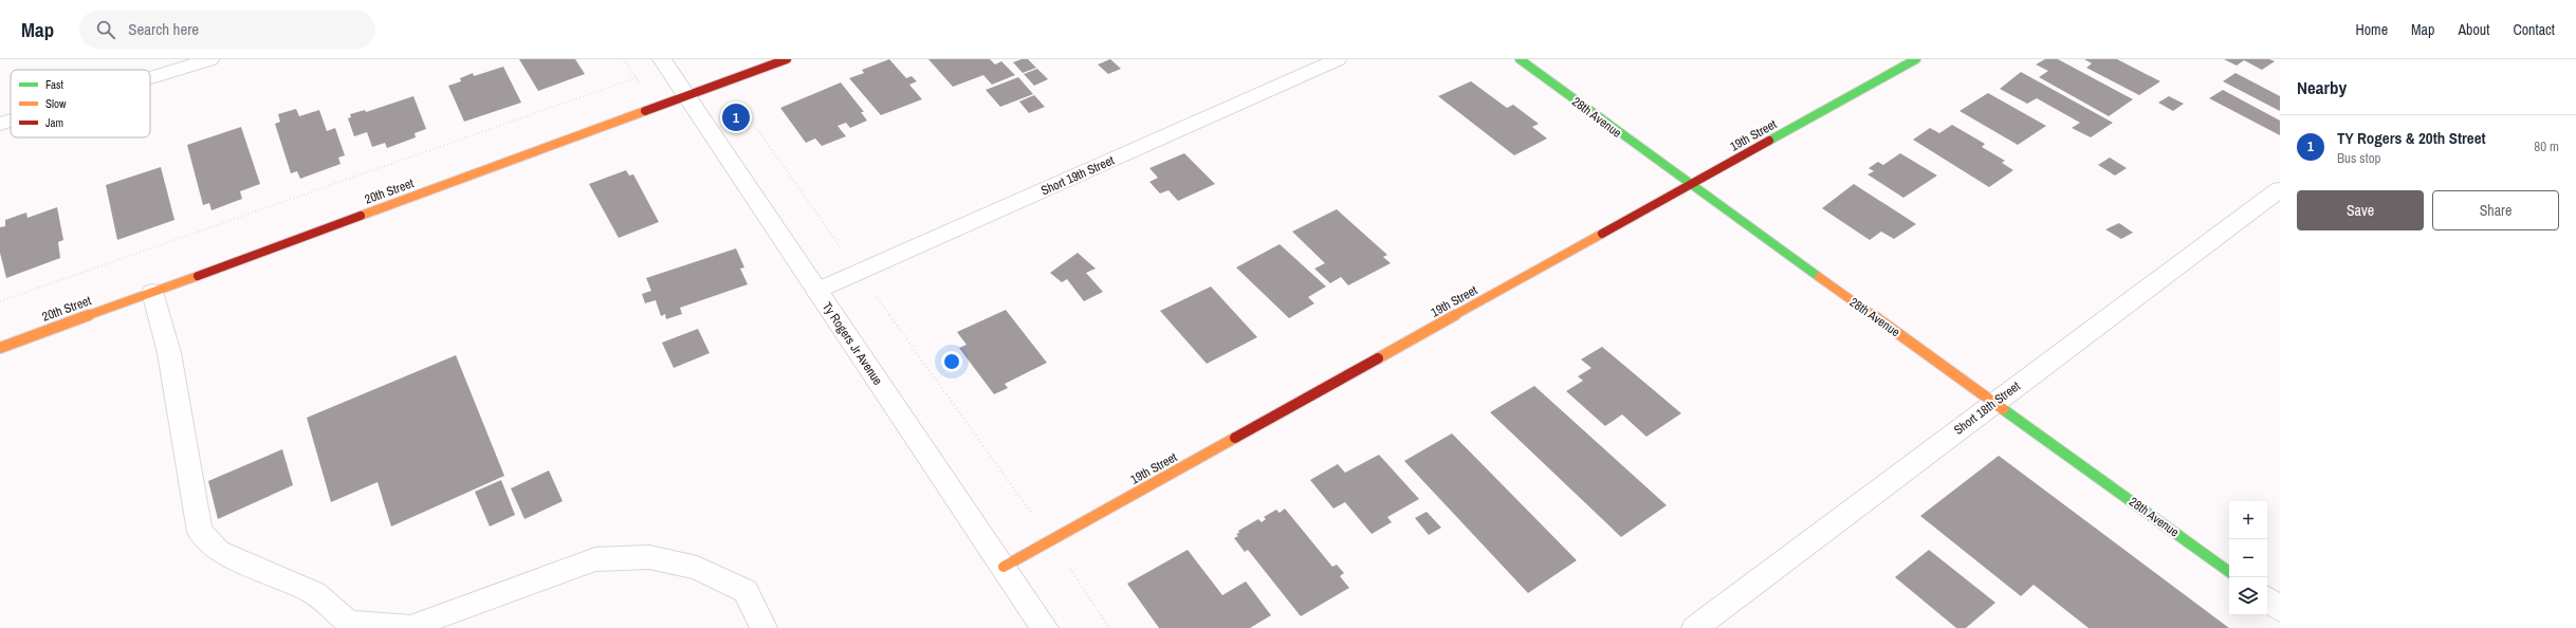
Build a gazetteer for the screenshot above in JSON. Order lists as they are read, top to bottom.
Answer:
{
  "streets": {
    "street": [
      "28th Avenue",
      "19th Street",
      "20th Street",
      "Ty Rogers Jr Avenue"
    ],
    "lane": ["Short 19th Street", "Short 18th Street"]
  },
  "crossings": [
    ["28th Avenue", "19th Street"],
    ["28th Avenue", "Short 18th Street"],
    ["19th Street", "Ty Rogers Jr Avenue"],
    ["Short 19th Street", "Ty Rogers Jr Avenue"],
    ["20th Street", "Ty Rogers Jr Avenue"]
  ],
  "legend": ["Fast", "Slow", "Jam"],
  "page": {
    "header": "Map",
    "search": "Search here",
    "nav": [
      "Home",
      "Map",
      "About",
      "Contact"
    ],
    "heading": "Nearby",
    "pins": "1",
    "list": [
      {
        "mark": "1",
        "name": "TY Rogers & 20th Street",
        "note": "Bus stop",
        "value": "80 m"
      }
    ],
    "buttons": ["Save", "Share"],
    "map_buttons": ["+", "−"]
  }
}
